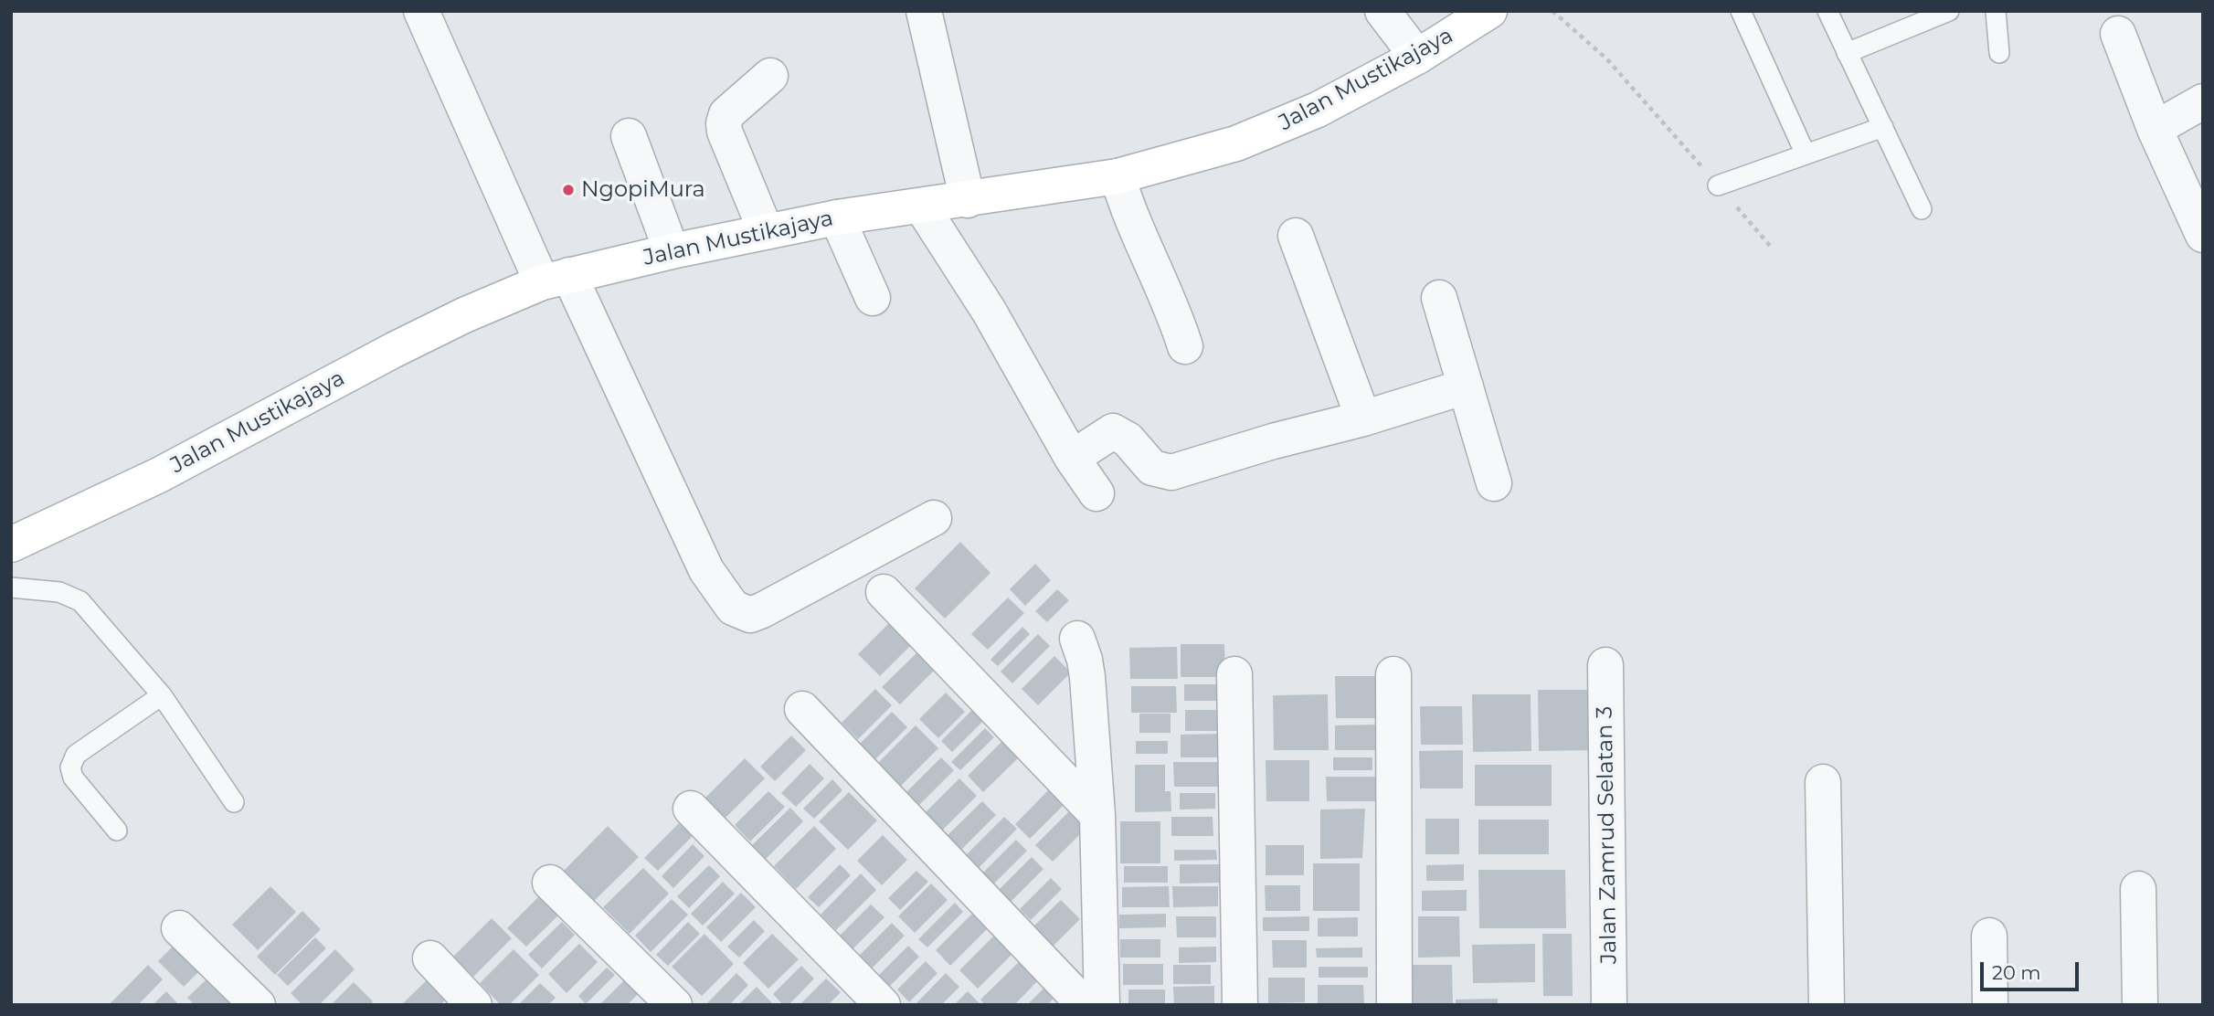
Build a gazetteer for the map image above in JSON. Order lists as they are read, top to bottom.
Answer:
{
  "streets": {
    "main road": ["Jalan Mustikajaya"],
    "street": ["Jalan Zamrud Selatan 3"]
  },
  "places": ["NgopiMura"],
  "scale_bar": "20 m"
}
